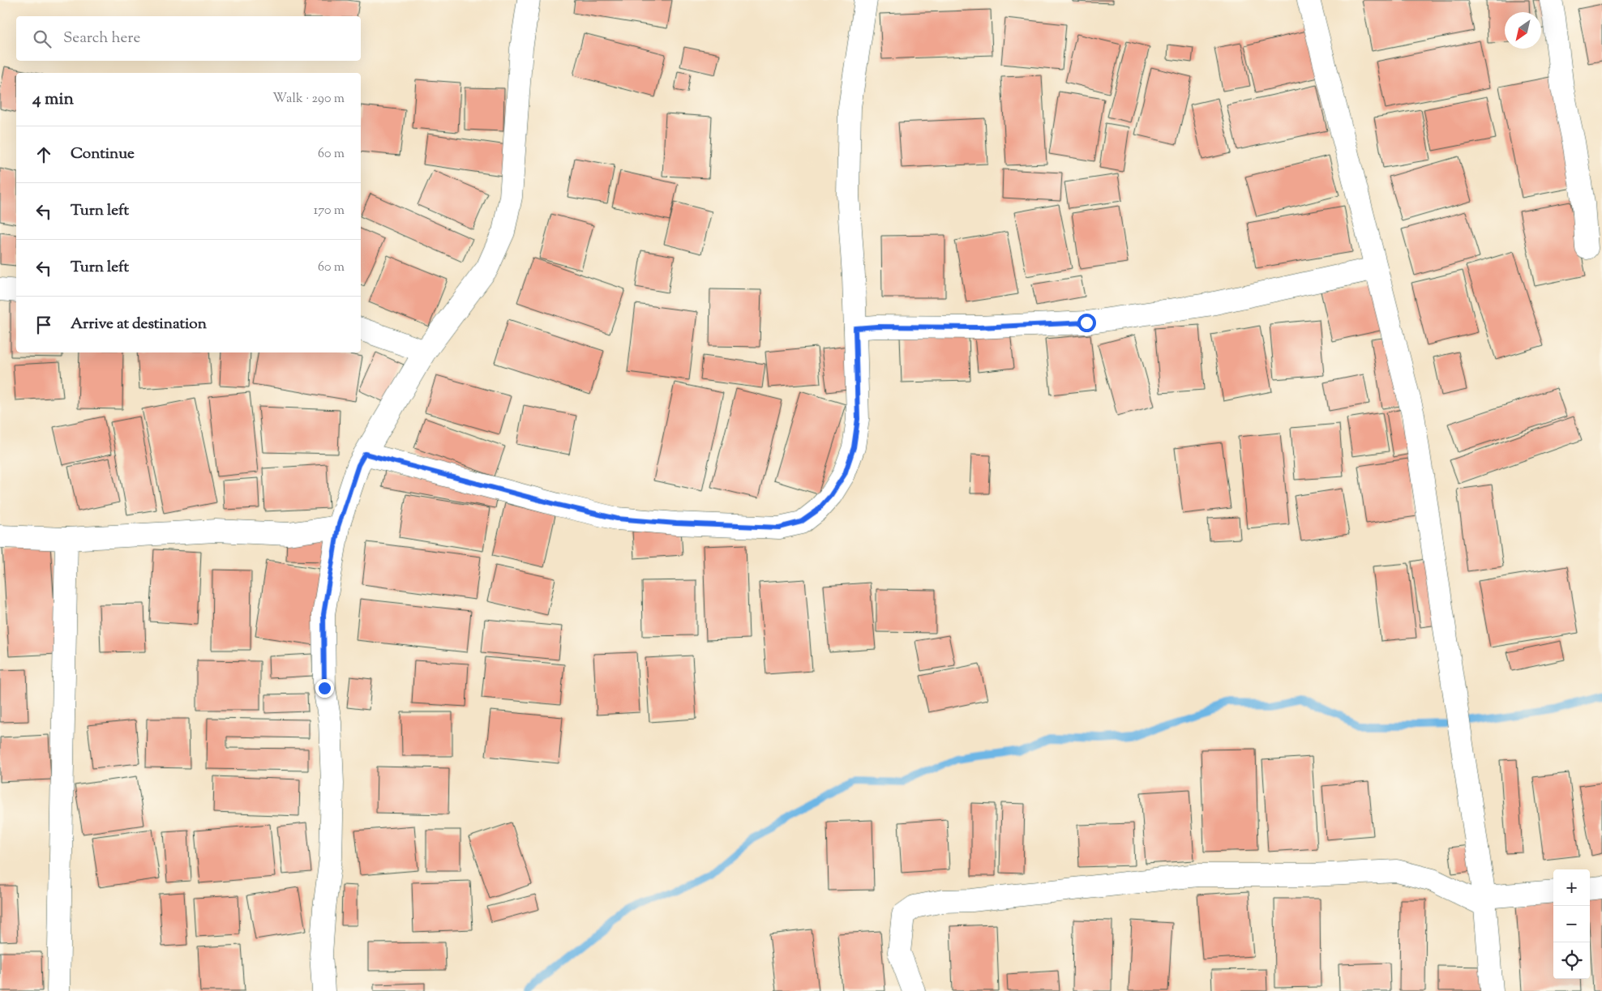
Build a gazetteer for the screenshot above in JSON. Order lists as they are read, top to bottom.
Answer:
{
  "north": "bottom left",
  "page": {
    "search": "Search here",
    "heading": ["4 min", "Walk · 290 m"],
    "list": [
      ["Continue", "60 m"],
      ["Turn left", "170 m"],
      ["Turn left", "60 m"],
      "Arrive at destination"
    ],
    "map_buttons": ["+", "−"]
  }
}
